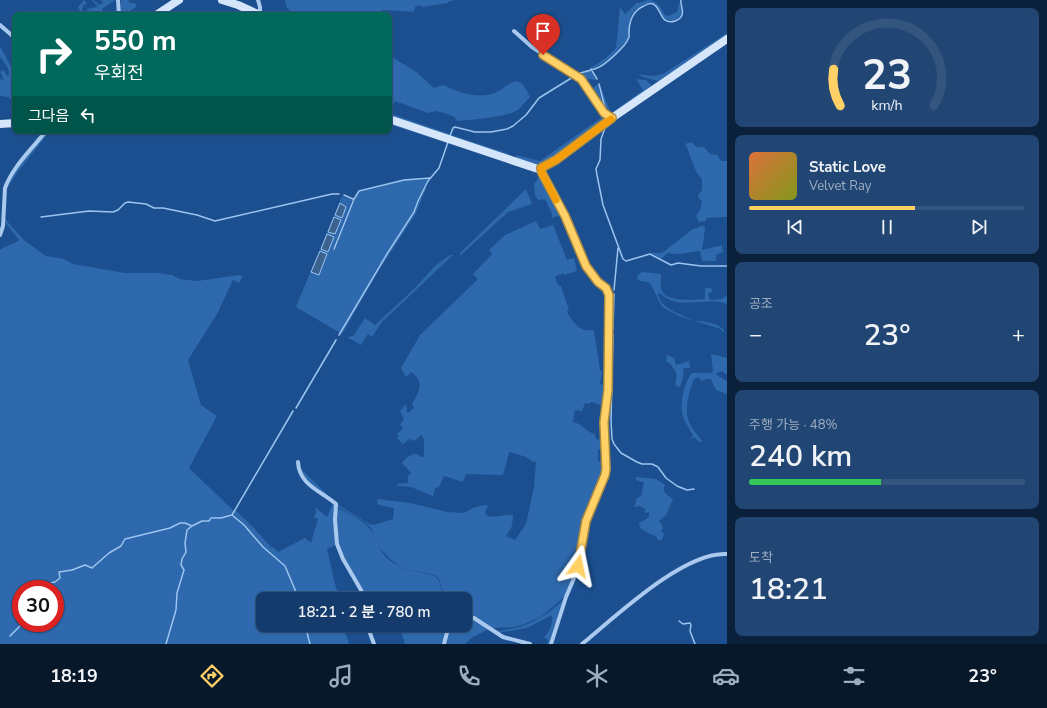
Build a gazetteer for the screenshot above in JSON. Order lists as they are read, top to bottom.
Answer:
{
  "page": {
    "turn": ["550 m", "우회전"],
    "then": "그다음",
    "song": ["Static Love", "Velvet Ray"],
    "tile": [
      "공조",
      ["주행 가능 · 48%", "240 km"],
      ["도착", "18:21"]
    ],
    "heat": ["−", "23°", "+"],
    "limit": "30",
    "trip": "18:21 · 2 분 · 780 m",
    "tabs": ["18:19", "23°"],
    "gauge": ["23", "km/h"]
  }
}
